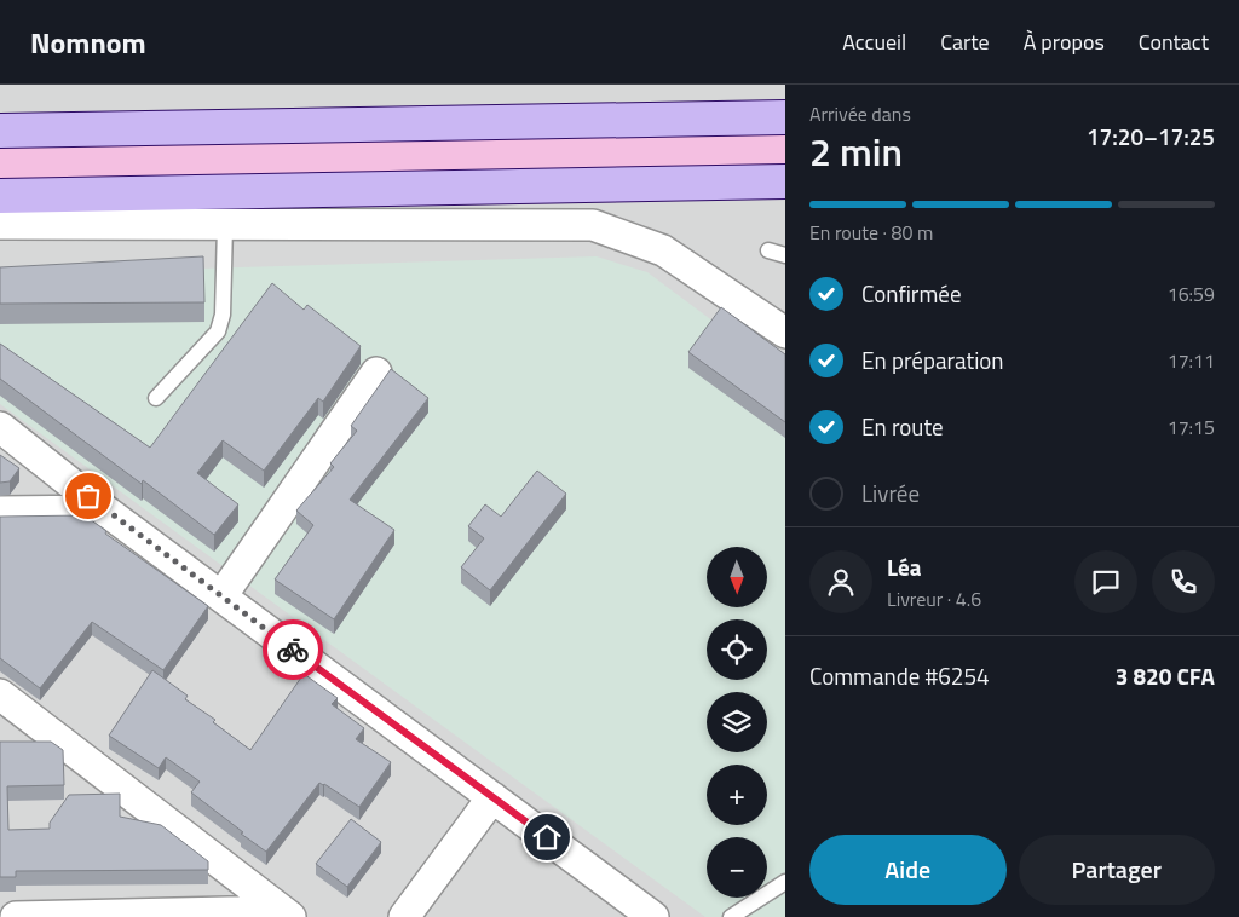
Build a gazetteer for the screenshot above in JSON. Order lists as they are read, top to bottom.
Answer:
{
  "north": "bottom",
  "page": {
    "header": "Nomnom",
    "nav": [
      "Accueil",
      "Carte",
      "À propos",
      "Contact"
    ],
    "heading": ["2 min", "Arrivée dans", "17:20–17:25"],
    "panel": [
      "Léa",
      "Livreur · 4.6",
      "Commande #6254",
      "3 820 CFA"
    ],
    "bar": "En route · 80 m",
    "list": [
      ["Confirmée", "16:59"],
      ["En préparation", "17:11"],
      ["En route", "17:15"],
      "Livrée"
    ],
    "map_buttons": ["+", "−"],
    "buttons": ["Aide", "Partager"]
  }
}
